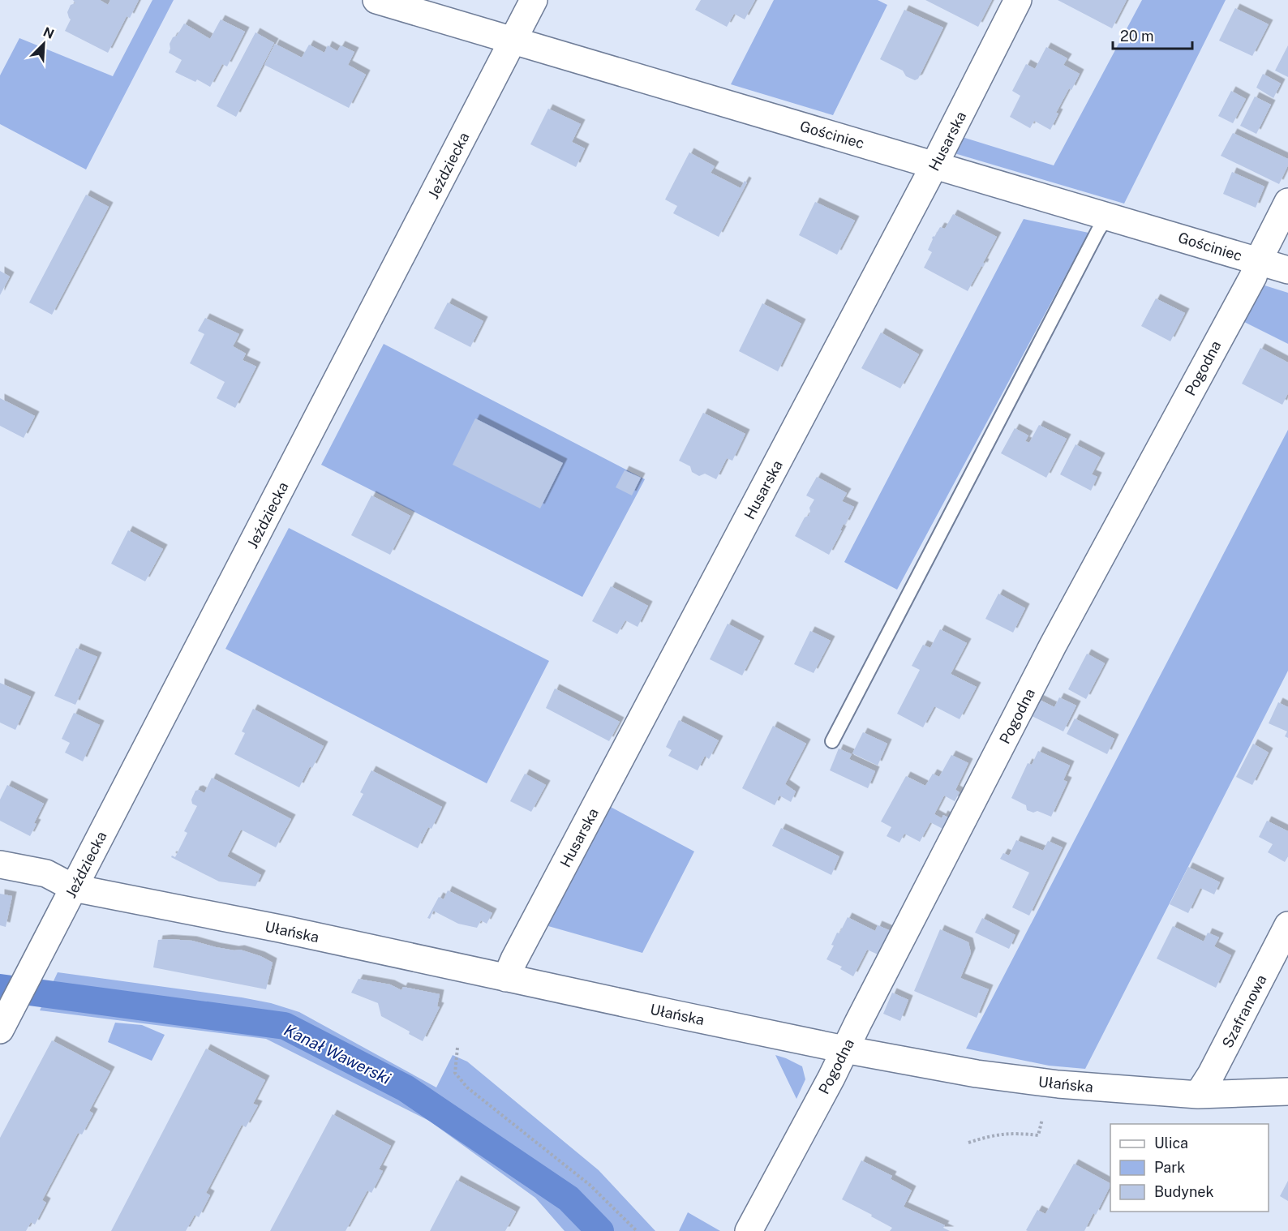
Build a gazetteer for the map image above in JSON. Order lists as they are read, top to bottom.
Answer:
{
  "streets": {
    "street": [
      "Gościniec",
      "Husarska",
      "Jeździecka",
      "Pogodna",
      "Ułańska",
      "Szafranowa"
    ]
  },
  "crossings": [
    ["Gościniec", "Husarska"],
    ["Gościniec", "Jeździecka"],
    ["Gościniec", "Pogodna"],
    ["Husarska", "Ułańska"],
    ["Jeździecka", "Ułańska"],
    ["Pogodna", "Ułańska"],
    ["Ułańska", "Szafranowa"]
  ],
  "water": ["Kanał Wawerski"],
  "legend": ["Ulica", "Park", "Budynek"],
  "scale_bar": "20 m",
  "north": "top right"
}
